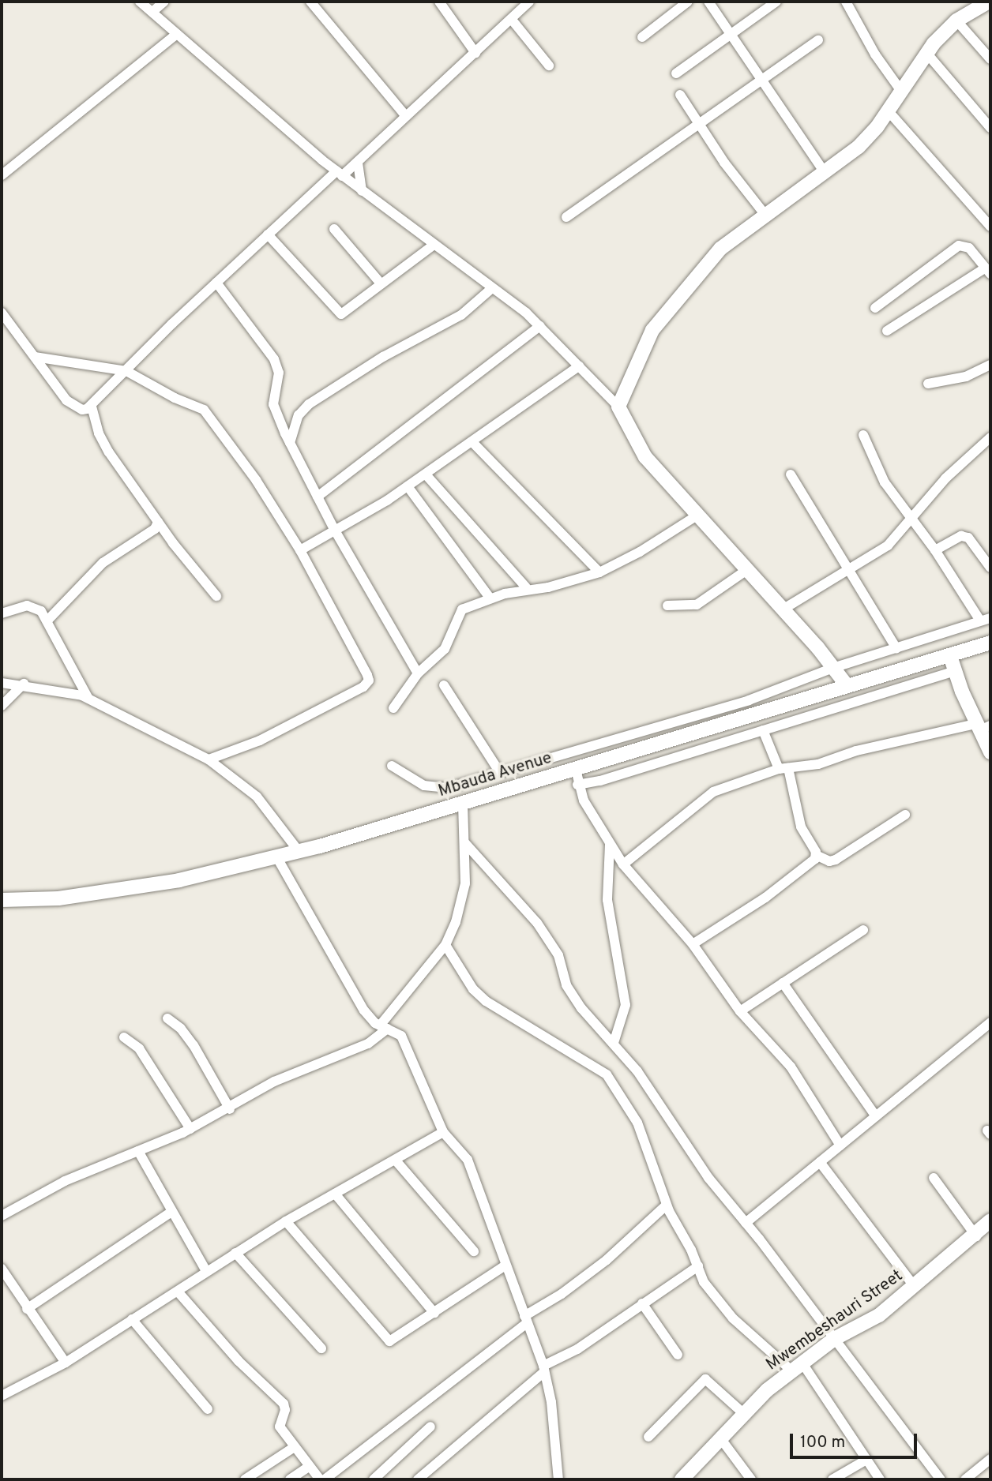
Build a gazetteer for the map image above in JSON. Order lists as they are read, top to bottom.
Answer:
{
  "streets": {
    "street": ["Mbauda Avenue", "Mwembeshauri Street"]
  },
  "scale_bar": "100 m"
}
